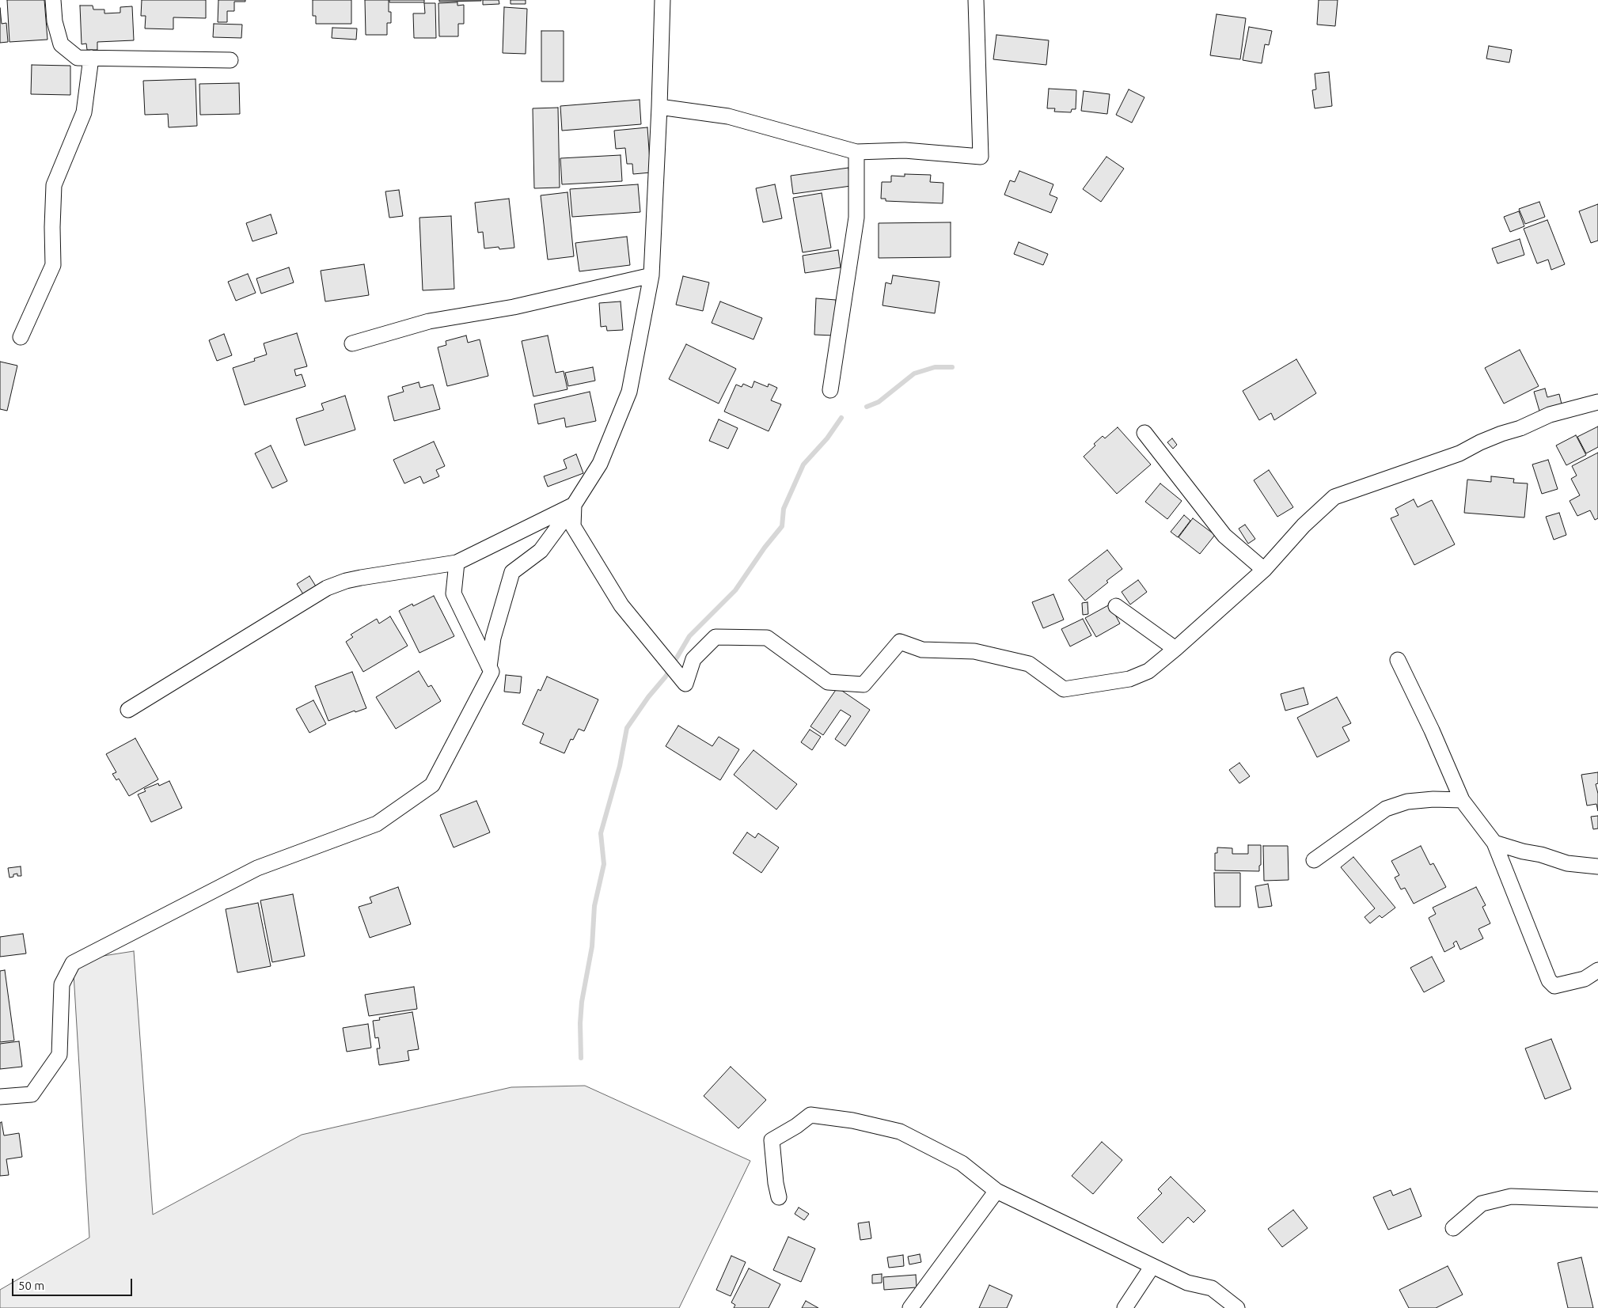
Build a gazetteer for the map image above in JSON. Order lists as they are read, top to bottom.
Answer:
{
  "scale_bar": "50 m"
}
